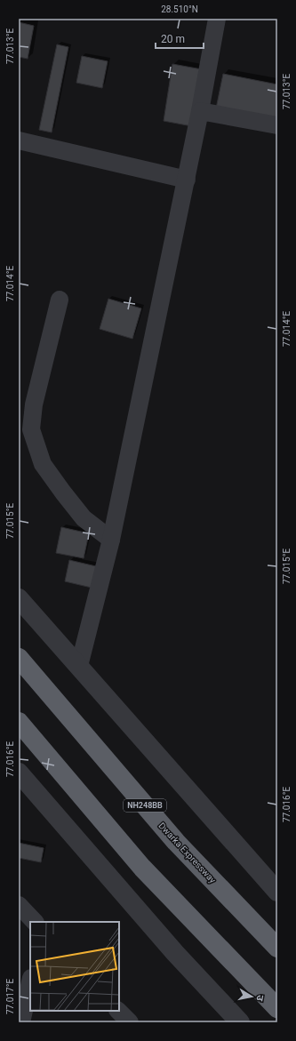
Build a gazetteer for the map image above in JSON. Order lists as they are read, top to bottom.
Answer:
{
  "streets": {
    "highway": ["NH248BB", "Dwarka Expressway"]
  },
  "scale_bar": "20 m",
  "north": "right",
  "coordinates": [
    "28.510°N",
    "77.013°E",
    "77.014°E",
    "77.015°E",
    "77.016°E",
    "77.017°E"
  ]
}
